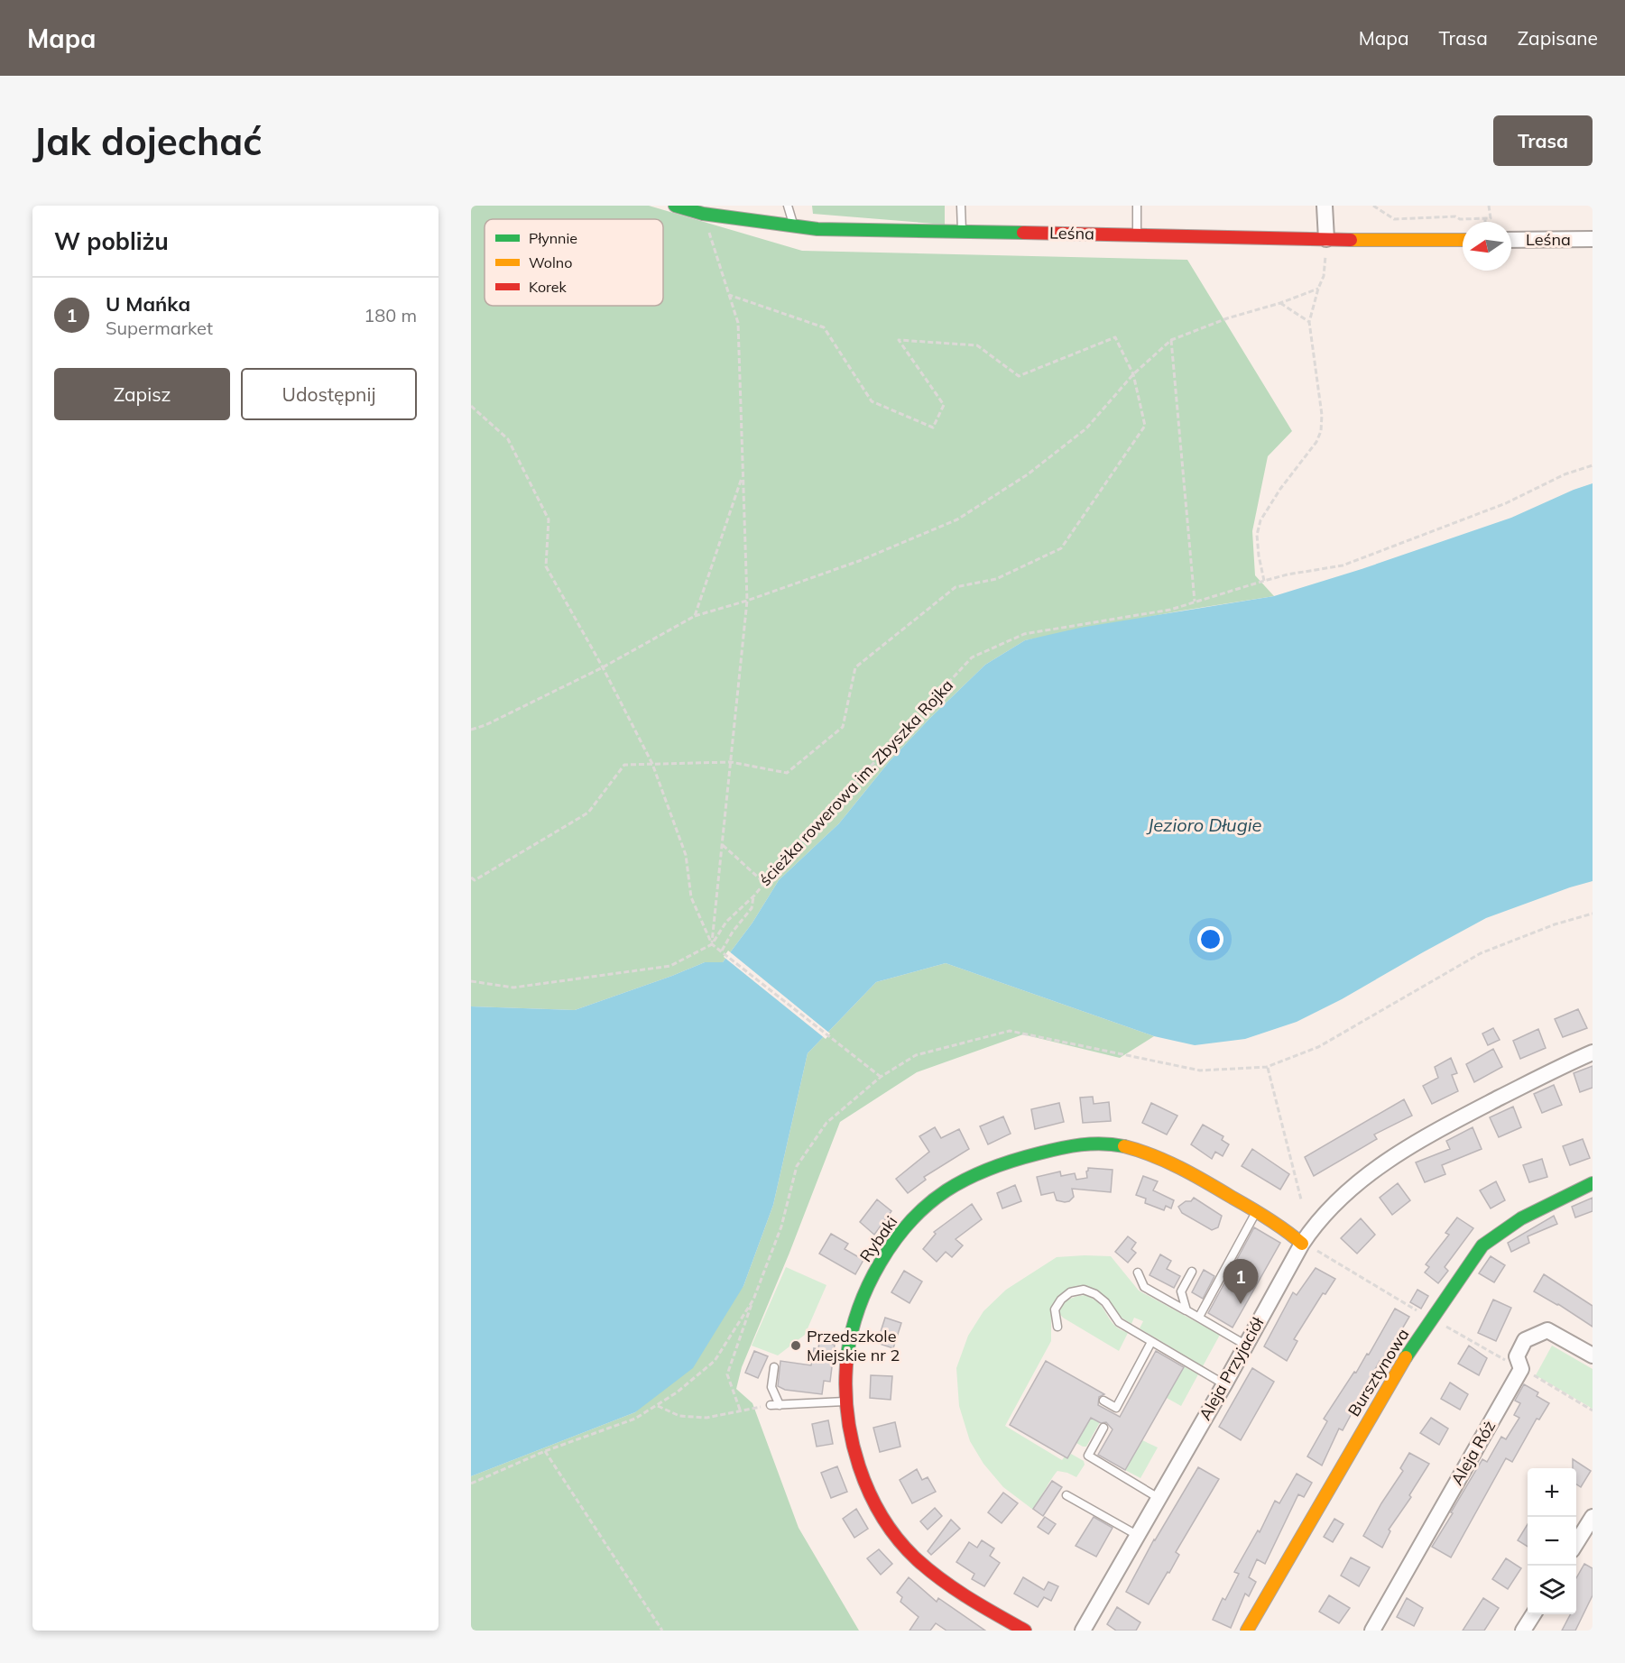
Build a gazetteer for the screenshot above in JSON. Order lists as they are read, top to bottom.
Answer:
{
  "streets": {
    "street": [
      "Leśna",
      "Rybaki",
      "Aleja Przyjaciół",
      "Bursztynowa",
      "Aleja Róż"
    ],
    "path": ["ścieżka rowerowa im. Zbyszka Rojka"]
  },
  "crossings": [
    ["Rybaki", "Aleja Przyjaciół"]
  ],
  "water": ["Jezioro Długie"],
  "places": ["Przedszkole Miejskie nr 2"],
  "legend": ["Płynnie", "Wolno", "Korek"],
  "north": "left",
  "page": {
    "header": "Mapa",
    "nav": ["Mapa", "Trasa", "Zapisane"],
    "buttons": [
      "Trasa",
      ["Zapisz", "Udostępnij"]
    ],
    "title": "Jak dojechać",
    "heading": "W pobliżu",
    "list": [
      {
        "mark": "1",
        "name": "U Mańka",
        "note": "Supermarket",
        "value": "180 m"
      }
    ],
    "pins": "1",
    "map_buttons": ["+", "−"]
  }
}
